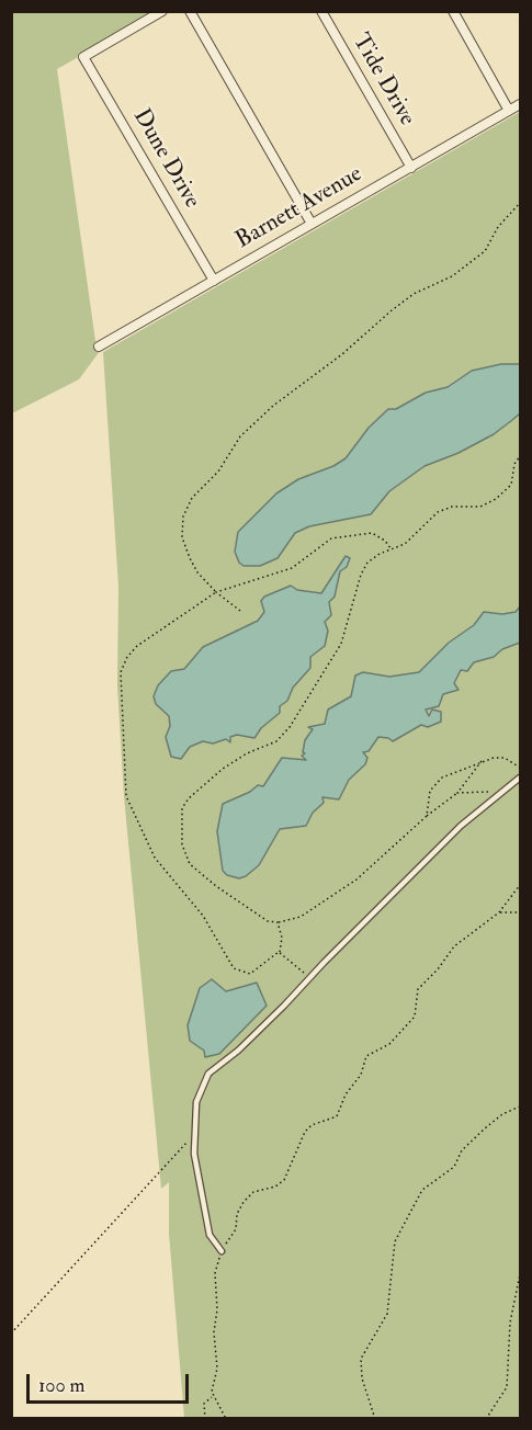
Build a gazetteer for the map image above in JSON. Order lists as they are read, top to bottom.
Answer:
{
  "streets": {
    "street": ["Tide Drive", "Dune Drive", "Barnett Avenue"]
  },
  "crossings": [
    ["Tide Drive", "Barnett Avenue"],
    ["Dune Drive", "Barnett Avenue"]
  ],
  "scale_bar": "100 m"
}
